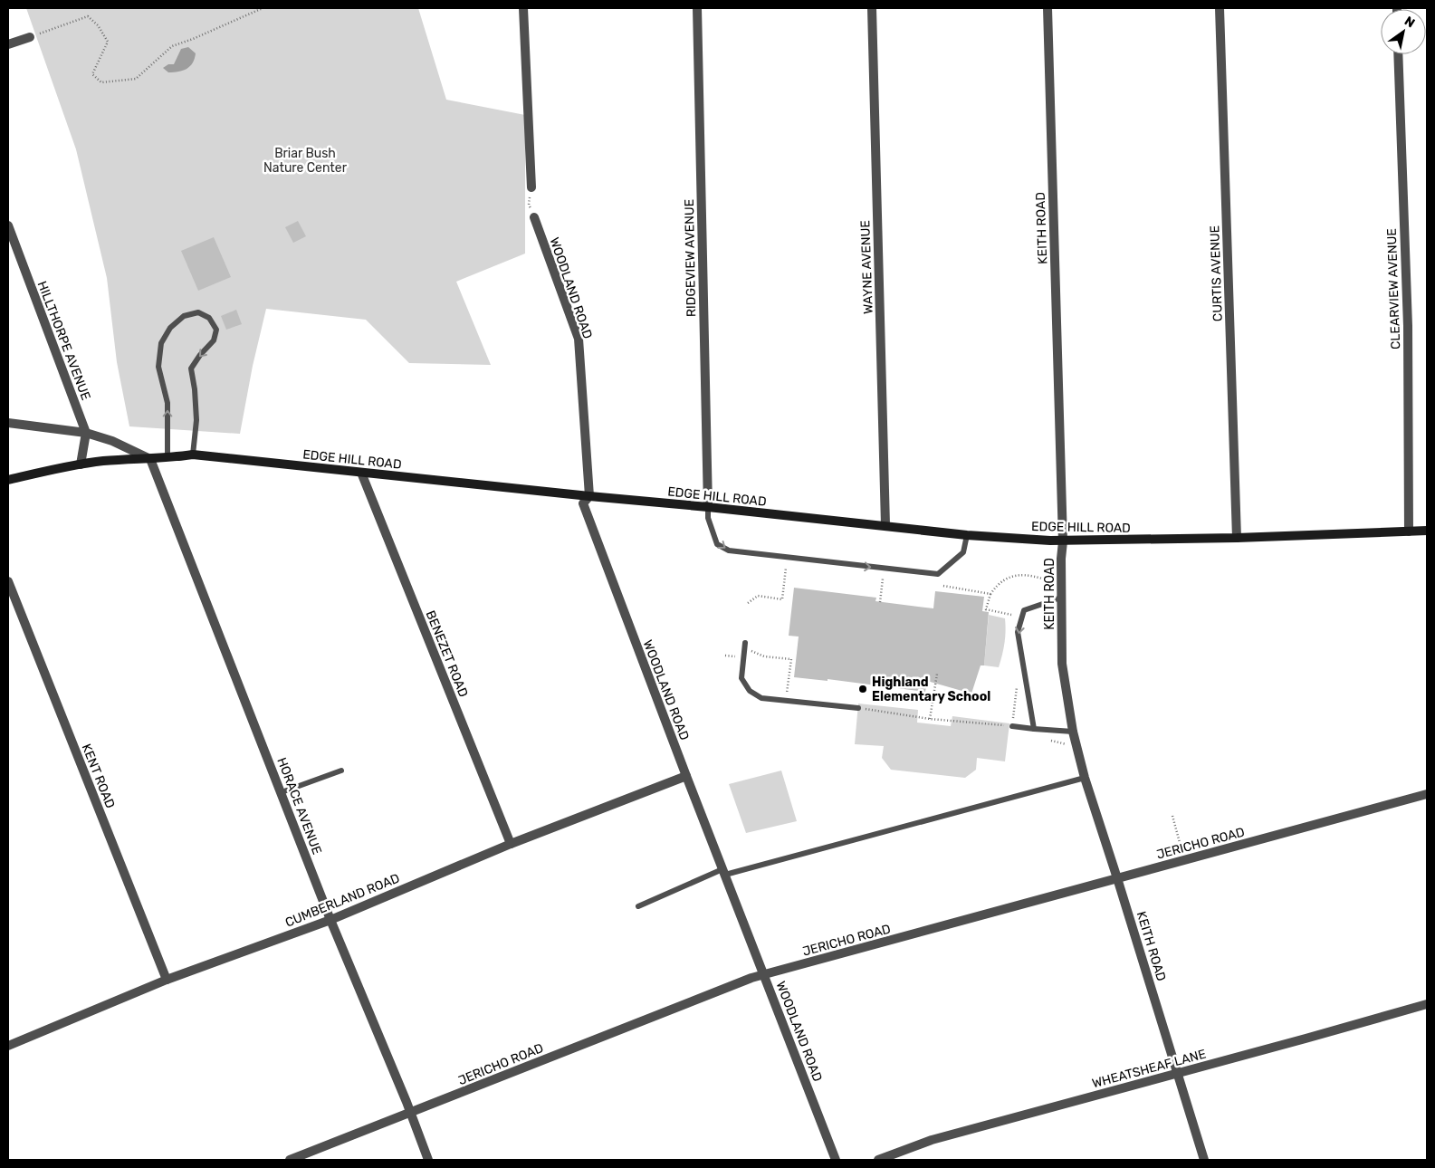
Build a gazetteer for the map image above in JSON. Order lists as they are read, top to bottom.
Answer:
{
  "streets": {
    "street": [
      "KEITH ROAD",
      "RIDGEVIEW AVENUE",
      "WAYNE AVENUE",
      "CURTIS AVENUE",
      "WOODLAND ROAD",
      "CLEARVIEW AVENUE",
      "HILLTHORPE AVENUE",
      "EDGE HILL ROAD",
      "BENEZET ROAD",
      "KENT ROAD",
      "HORACE AVENUE",
      "JERICHO ROAD",
      "CUMBERLAND ROAD",
      "WHEATSHEAF LANE"
    ]
  },
  "crossings": [
    ["KEITH ROAD", "EDGE HILL ROAD"],
    ["KEITH ROAD", "JERICHO ROAD"],
    ["KEITH ROAD", "WHEATSHEAF LANE"],
    ["RIDGEVIEW AVENUE", "EDGE HILL ROAD"],
    ["WAYNE AVENUE", "EDGE HILL ROAD"],
    ["CURTIS AVENUE", "EDGE HILL ROAD"],
    ["WOODLAND ROAD", "EDGE HILL ROAD"],
    ["WOODLAND ROAD", "JERICHO ROAD"],
    ["WOODLAND ROAD", "CUMBERLAND ROAD"],
    ["CLEARVIEW AVENUE", "EDGE HILL ROAD"],
    ["EDGE HILL ROAD", "BENEZET ROAD"],
    ["EDGE HILL ROAD", "HORACE AVENUE"],
    ["BENEZET ROAD", "CUMBERLAND ROAD"],
    ["KENT ROAD", "CUMBERLAND ROAD"],
    ["HORACE AVENUE", "JERICHO ROAD"],
    ["HORACE AVENUE", "CUMBERLAND ROAD"]
  ],
  "parks": ["Briar Bush Nature Center"],
  "places": ["Highland Elementary School"],
  "north": "top right"
}
